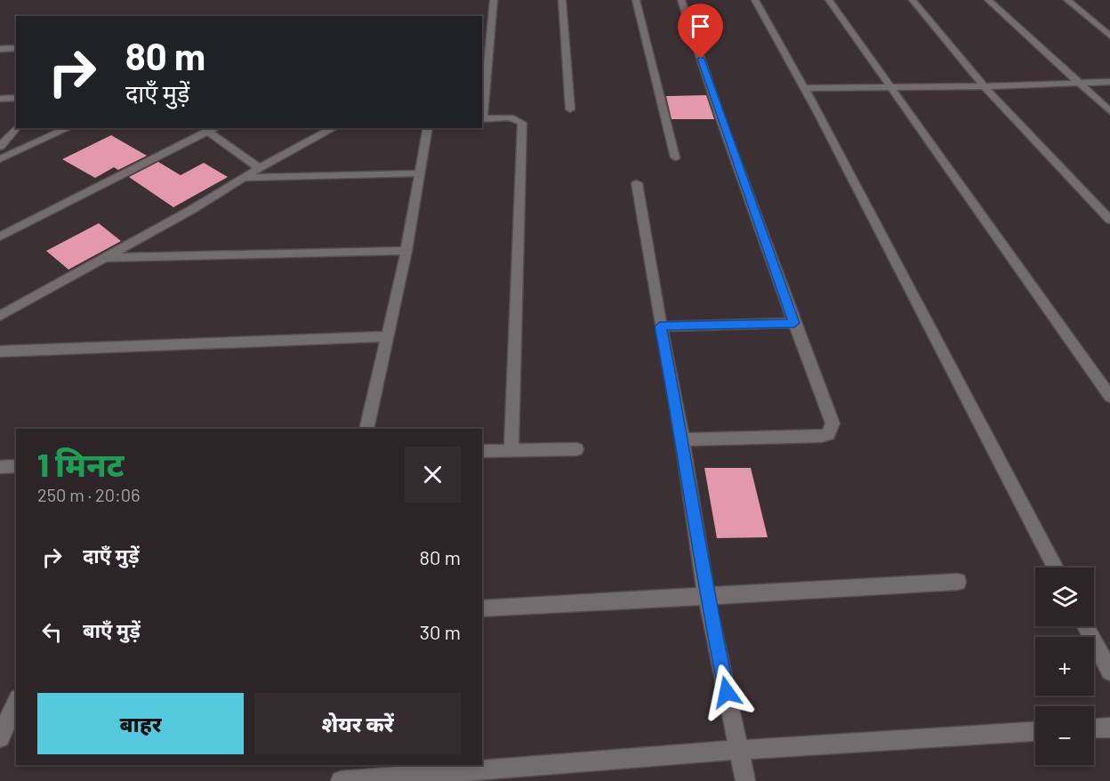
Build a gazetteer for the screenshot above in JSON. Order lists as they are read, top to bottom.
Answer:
{
  "page": {
    "turn": ["80 m", "दाएँ मुड़ें"],
    "heading": ["1 मिनट", "250 m · 20:06"],
    "list": [
      {
        "name": "दाएँ मुड़ें",
        "value": "80 m"
      },
      {
        "name": "बाएँ मुड़ें",
        "value": "30 m"
      }
    ],
    "map_buttons": ["+", "−"],
    "buttons": ["बाहर", "शेयर करें"]
  }
}
